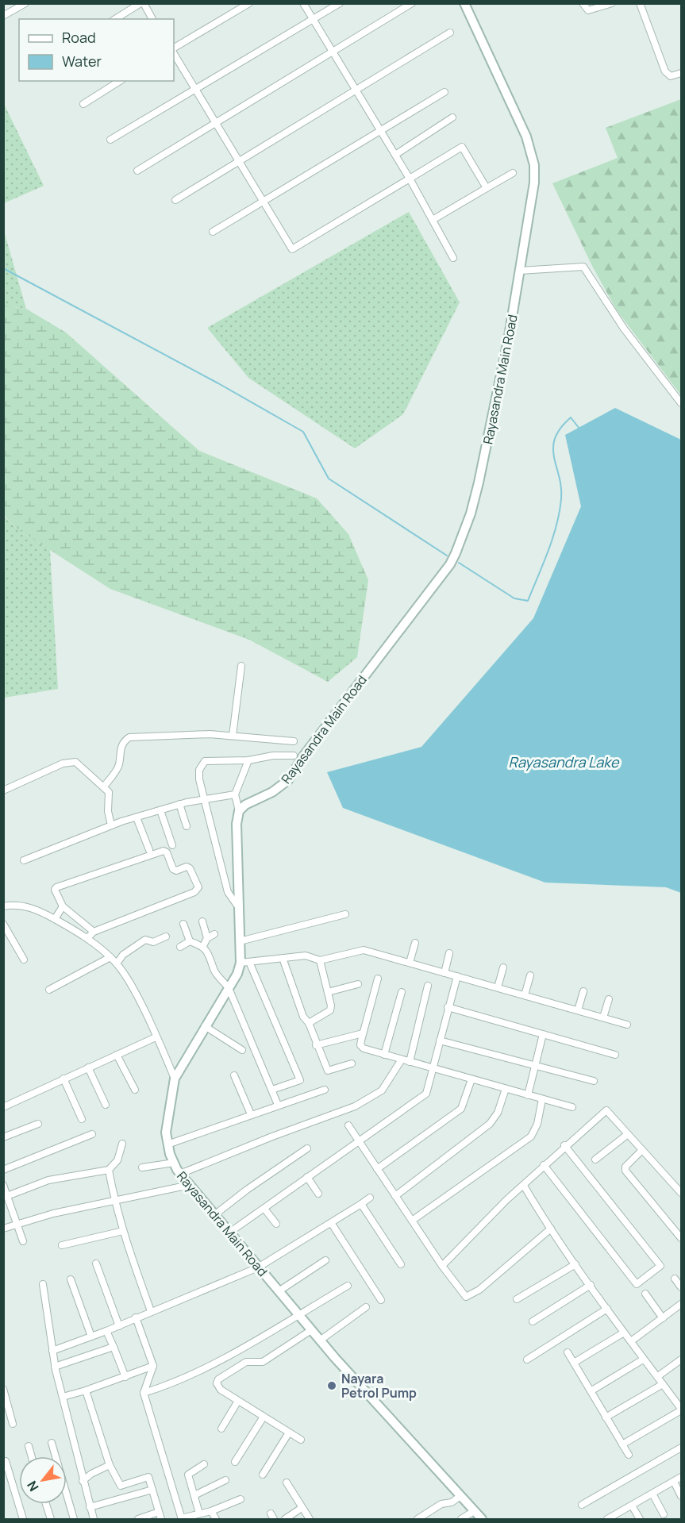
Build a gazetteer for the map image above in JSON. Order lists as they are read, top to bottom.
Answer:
{
  "streets": {
    "street": ["Rayasandra Main Road"]
  },
  "water": ["Rayasandra Lake"],
  "places": ["Nayara Petrol Pump"],
  "legend": ["Road", "Water"],
  "north": "bottom left"
}
